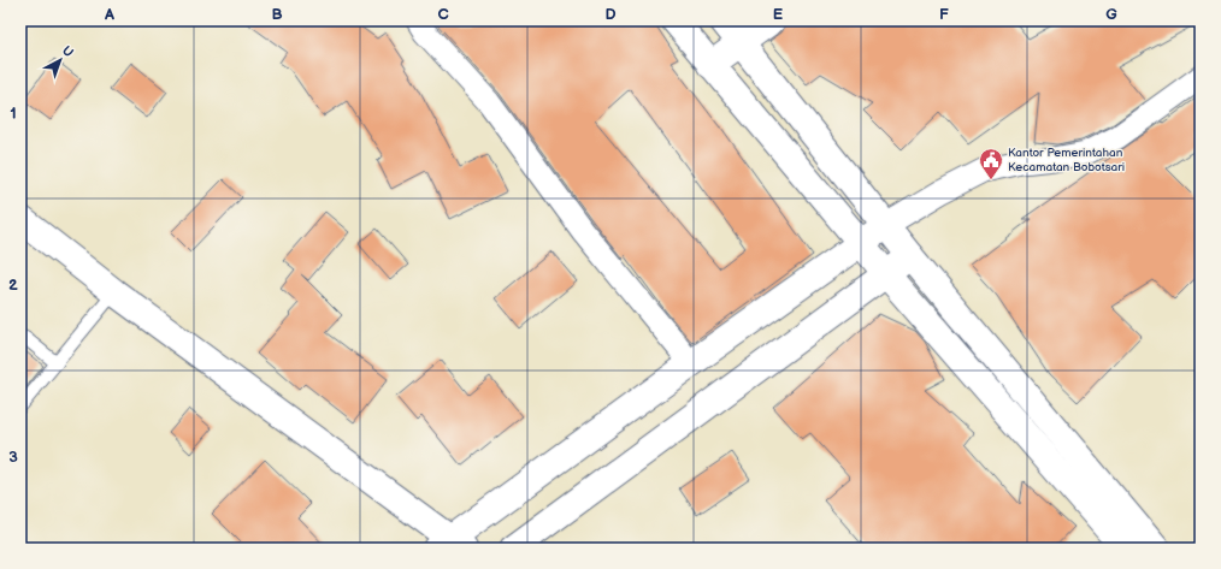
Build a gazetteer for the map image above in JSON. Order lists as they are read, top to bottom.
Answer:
{
  "places": {
    "public building": ["Kantor Pemerintahan Kecamatan Bobotsari"]
  },
  "north": "top right",
  "grid": {
    "columns": [
      "A",
      "B",
      "C",
      "D",
      "E",
      "F",
      "G"
    ],
    "rows": ["1", "2", "3"]
  }
}
